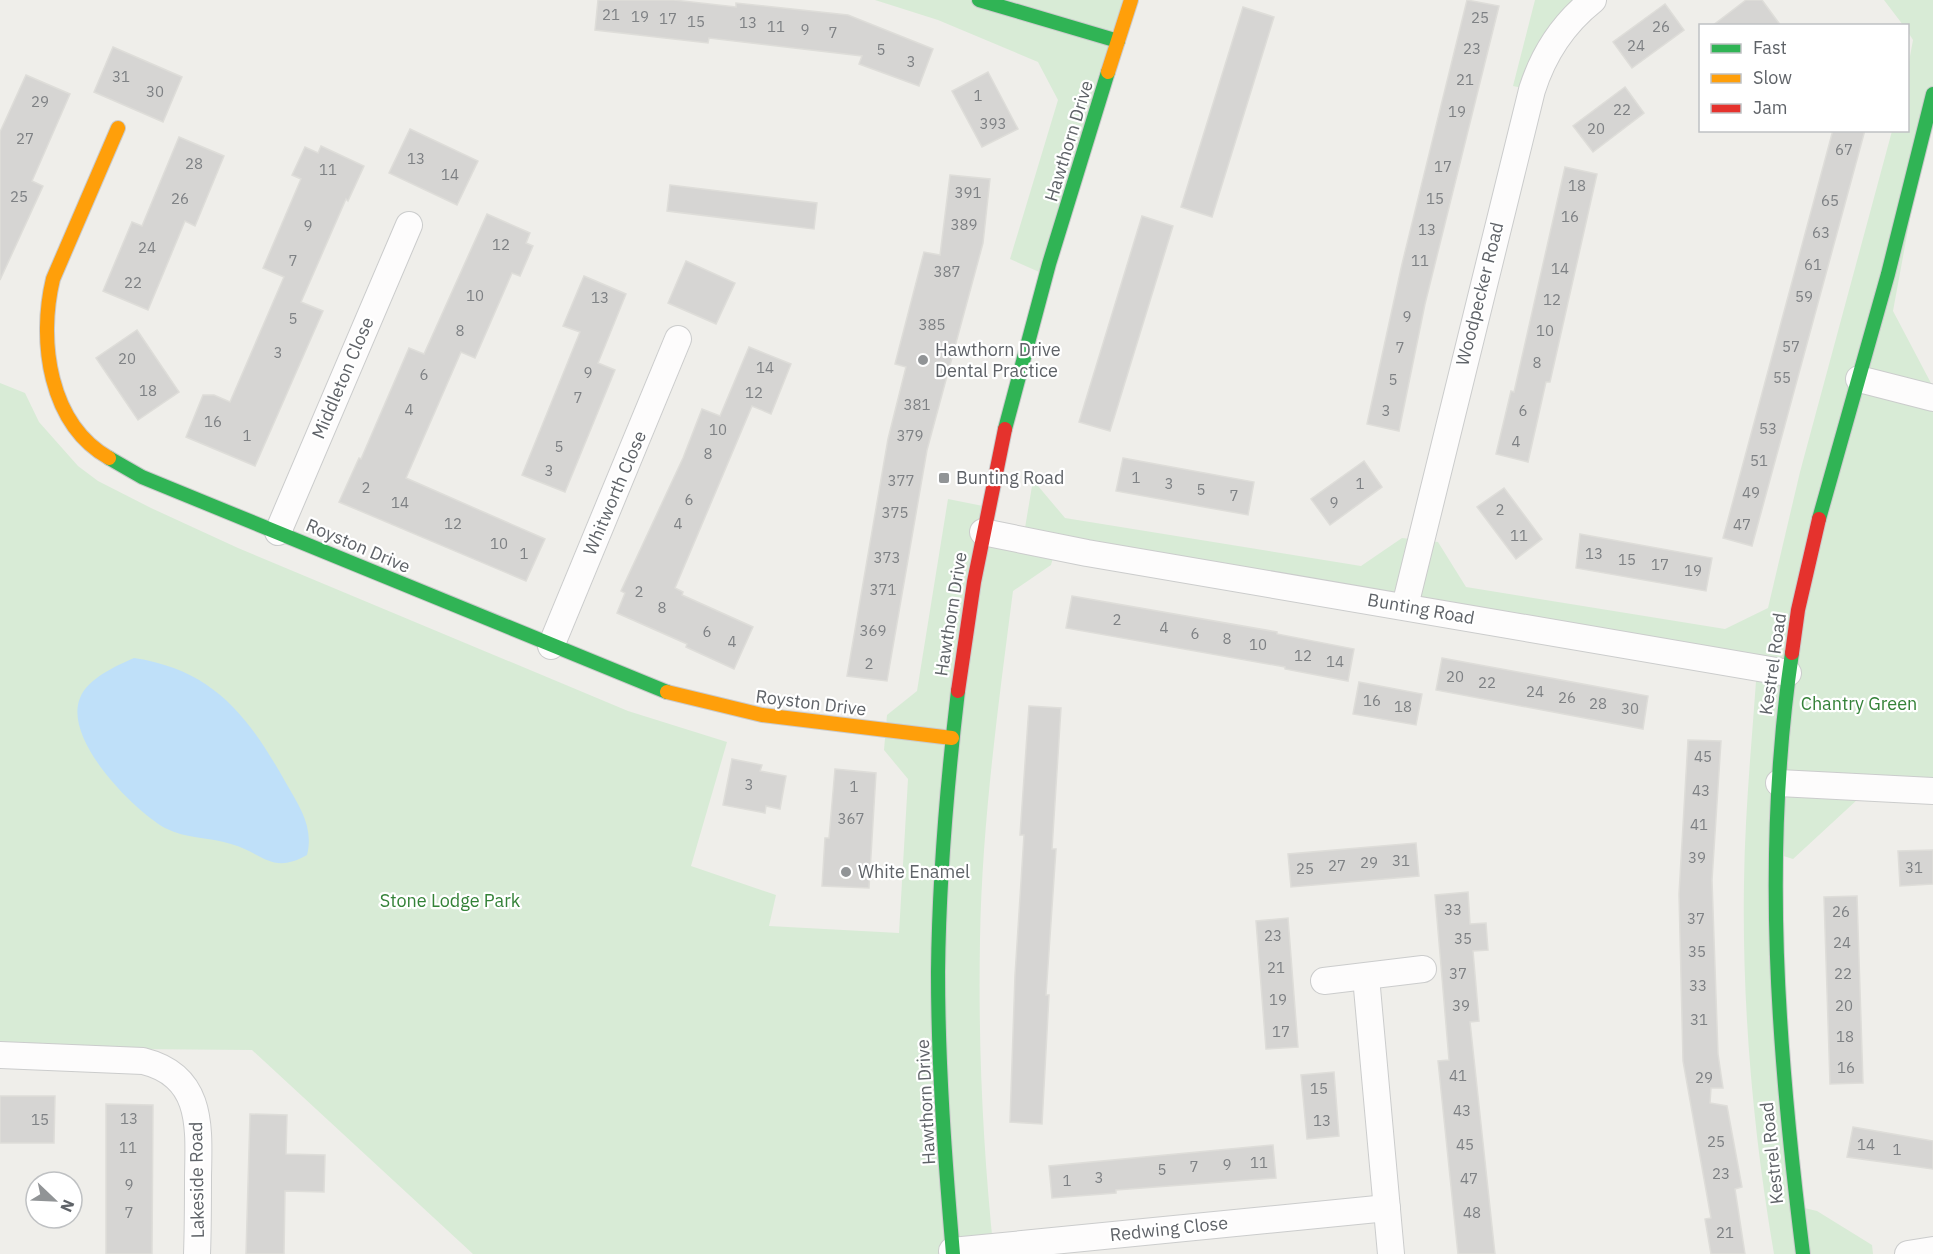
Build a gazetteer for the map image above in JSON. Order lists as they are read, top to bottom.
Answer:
{
  "streets": {
    "street": [
      "Hawthorn Drive",
      "Woodpecker Road",
      "Middleton Close",
      "Whitworth Close",
      "Royston Drive",
      "Bunting Road",
      "Kestrel Road",
      "Lakeside Road",
      "Redwing Close"
    ]
  },
  "crossings": [
    ["Hawthorn Drive", "Royston Drive"],
    ["Hawthorn Drive", "Bunting Road"],
    ["Hawthorn Drive", "Redwing Close"],
    ["Woodpecker Road", "Bunting Road"],
    ["Middleton Close", "Royston Drive"],
    ["Whitworth Close", "Royston Drive"],
    ["Bunting Road", "Kestrel Road"]
  ],
  "parks": ["Chantry Green", "Stone Lodge Park"],
  "places": {
    "other": ["Hawthorn Drive Dental Practice", "White Enamel"],
    "transit": ["Bunting Road"]
  },
  "house_numbers": [
    "21",
    "19",
    "25",
    "17",
    "15",
    "13",
    "11",
    "26",
    "9",
    "7",
    "24",
    "23",
    "5",
    "3",
    "31",
    "21",
    "30",
    "1",
    "29",
    "22",
    "19",
    "393",
    "20",
    "27",
    "67",
    "13",
    "28",
    "17",
    "11",
    "14",
    "18",
    "391",
    "25",
    "26",
    "15",
    "65",
    "16",
    "389",
    "9",
    "13",
    "63",
    "12",
    "24",
    "7",
    "11",
    "61",
    "14",
    "387",
    "22",
    "10",
    "59",
    "13",
    "12",
    "9",
    "5",
    "385",
    "8",
    "10",
    "57",
    "7",
    "3",
    "20",
    "8",
    "14",
    "9",
    "6",
    "55",
    "5",
    "18",
    "12",
    "7",
    "381",
    "4",
    "3",
    "6",
    "16",
    "53",
    "10",
    "1",
    "379",
    "4",
    "5",
    "8",
    "51",
    "3",
    "1",
    "377",
    "3",
    "1",
    "2",
    "5",
    "49",
    "7",
    "6",
    "14",
    "9",
    "2",
    "375",
    "12",
    "4",
    "47",
    "11",
    "10",
    "1",
    "13",
    "373",
    "15",
    "17",
    "19",
    "371",
    "2",
    "8",
    "2",
    "4",
    "369",
    "6",
    "6",
    "8",
    "4",
    "10",
    "12",
    "14",
    "2",
    "20",
    "22",
    "24",
    "26",
    "16",
    "28",
    "18",
    "30",
    "45",
    "3",
    "1",
    "43",
    "367",
    "41",
    "39",
    "31",
    "29",
    "27",
    "31",
    "25",
    "33",
    "26",
    "37",
    "23",
    "35",
    "24",
    "35",
    "21",
    "37",
    "22",
    "33",
    "19",
    "39",
    "20",
    "31",
    "17",
    "18",
    "16",
    "41",
    "29",
    "15",
    "43",
    "13",
    "15",
    "13",
    "25",
    "45",
    "14",
    "11",
    "1",
    "11",
    "9",
    "7",
    "5",
    "23",
    "3",
    "47",
    "1",
    "9",
    "7",
    "48",
    "21"
  ],
  "legend": ["Fast", "Slow", "Jam"],
  "north": "bottom right"
}
